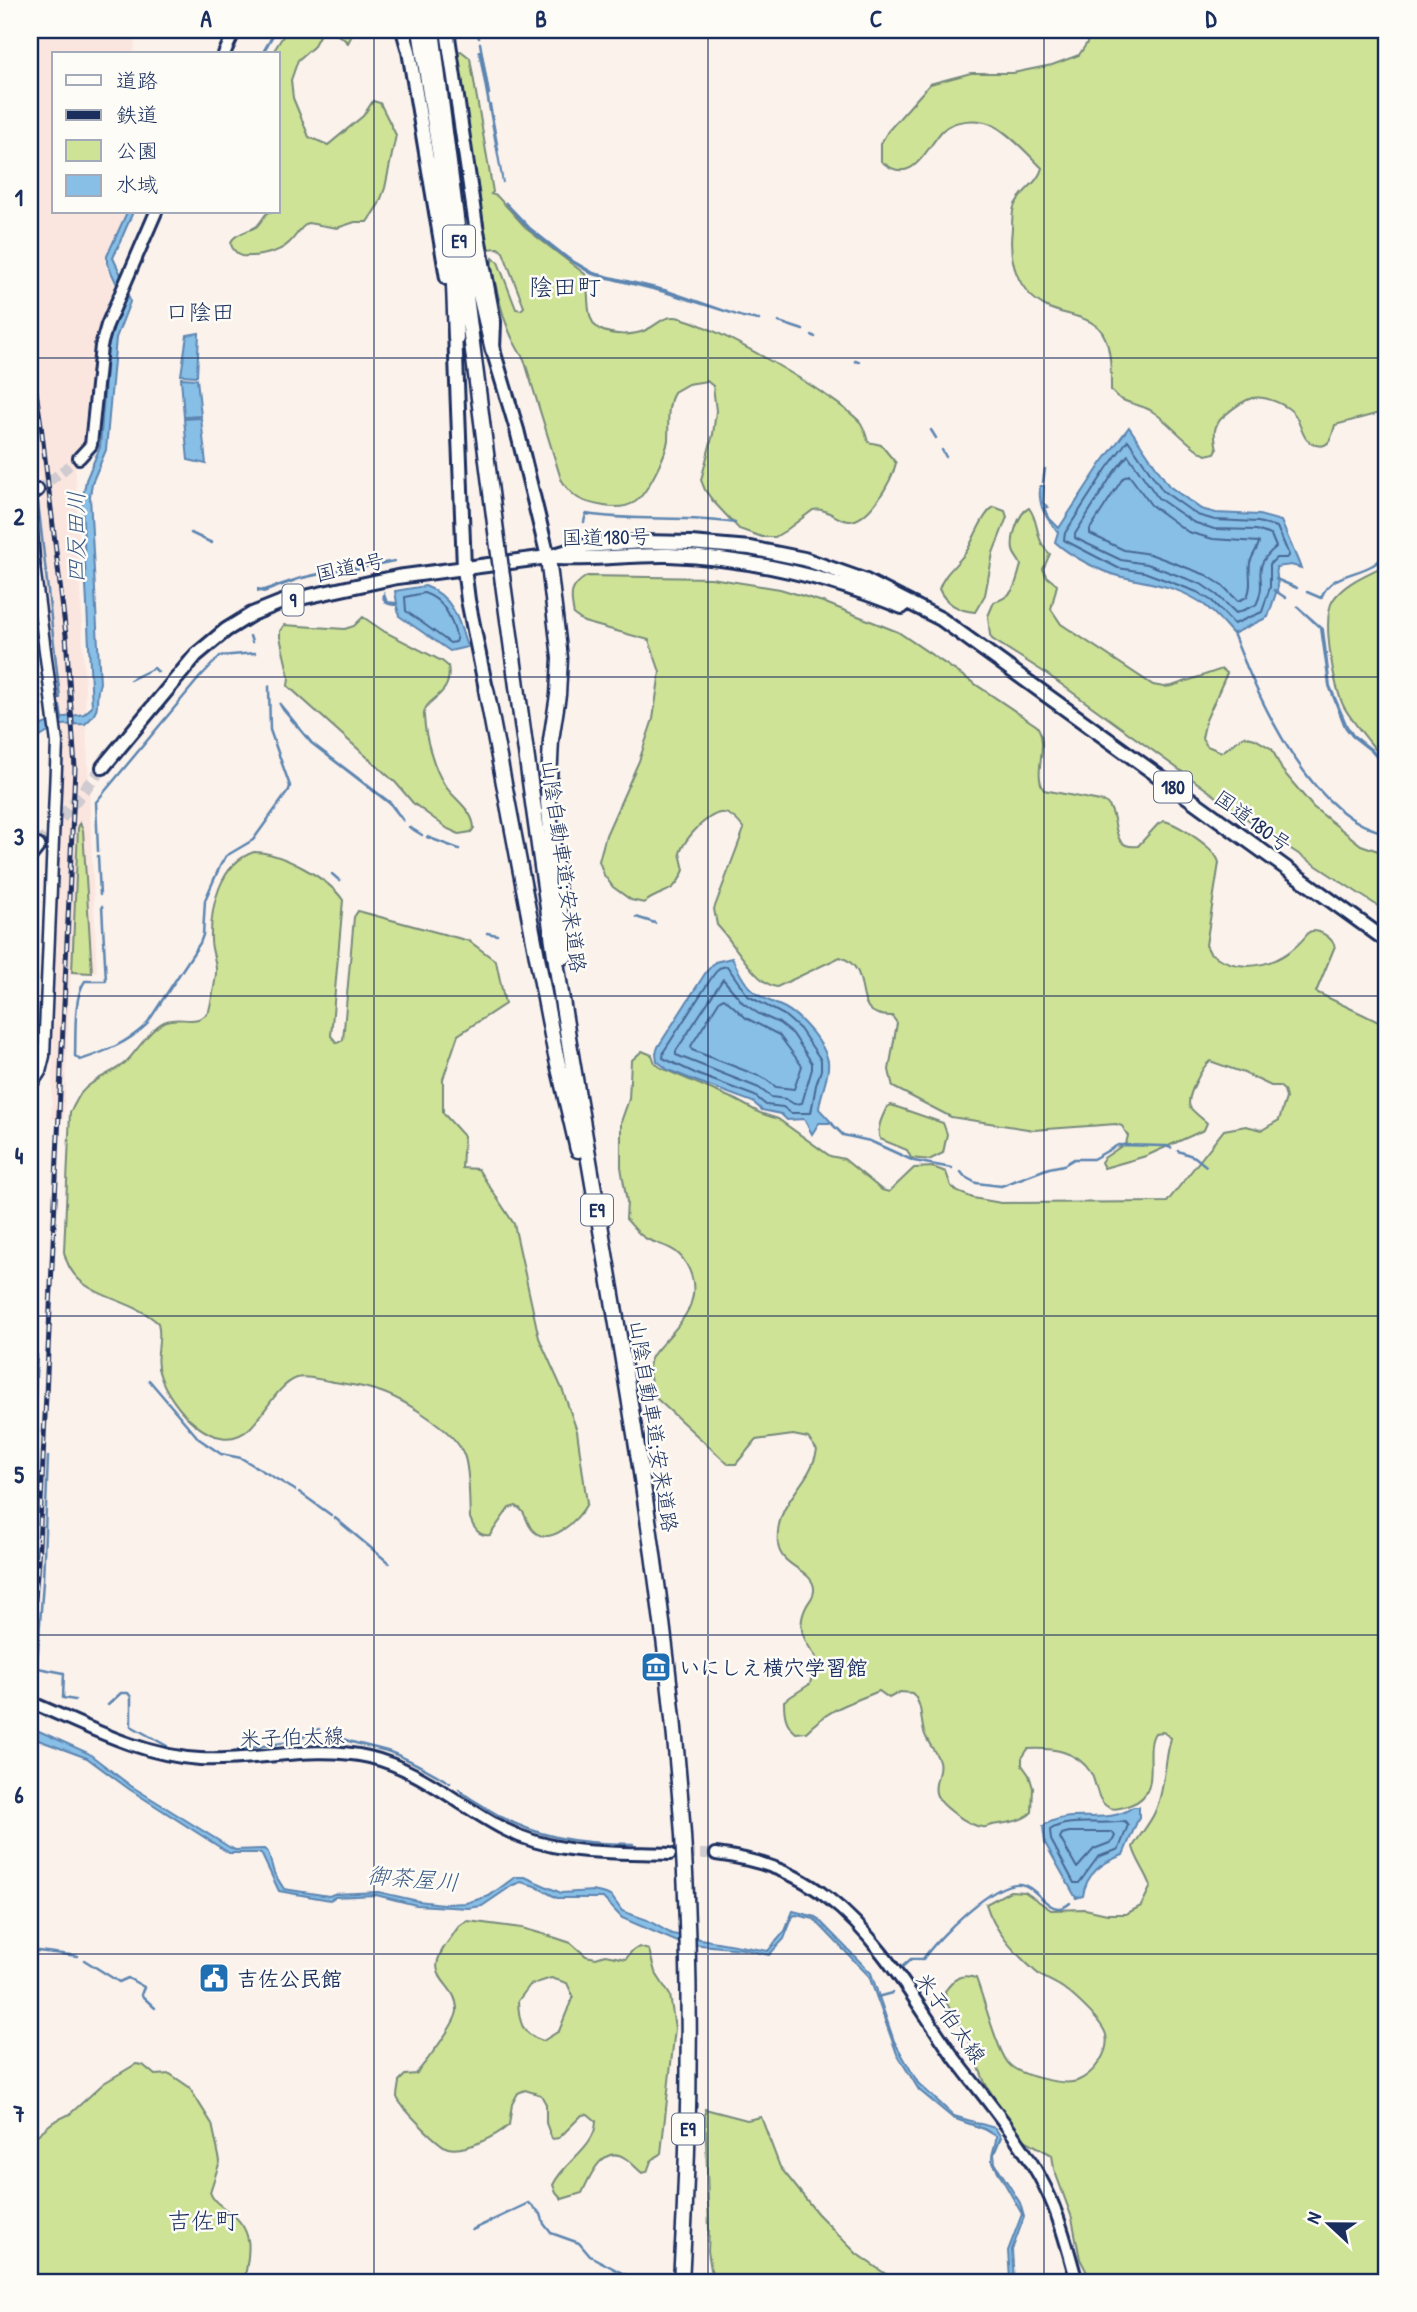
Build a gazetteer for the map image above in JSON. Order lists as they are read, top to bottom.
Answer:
{
  "streets": {
    "highway": [
      "E9",
      "国道180号",
      "国道9号",
      "9",
      "180",
      "山陰自動車道;安来道路"
    ],
    "main road": ["米子伯太線"]
  },
  "crossings": [
    ["E9", "山陰自動車道;安来道路"],
    ["国道180号", "国道9号"]
  ],
  "districts": ["陰田町", "口陰田", "吉佐町"],
  "water": ["四反田川", "御茶屋川"],
  "places": {
    "museum": ["いにしえ横穴学習館"],
    "public building": ["吉佐公民館"]
  },
  "legend": [
    "道路",
    "鉄道",
    "公園",
    "水域"
  ],
  "north": "left",
  "grid": {
    "columns": [
      "A",
      "B",
      "C",
      "D"
    ],
    "rows": [
      "1",
      "2",
      "3",
      "4",
      "5",
      "6",
      "7"
    ]
  }
}
